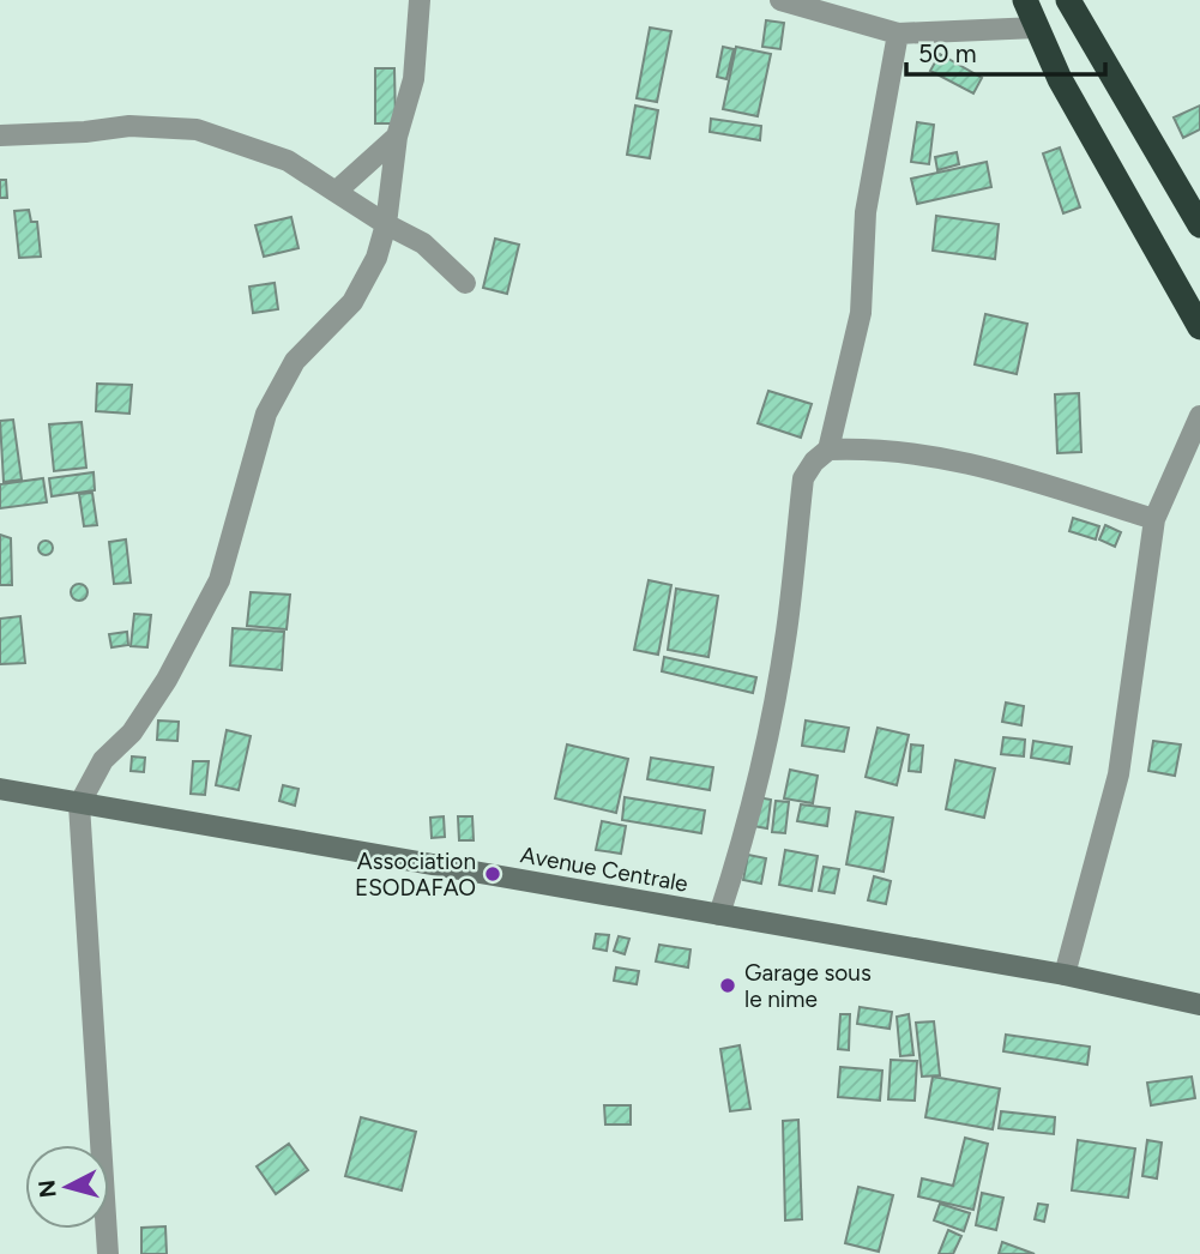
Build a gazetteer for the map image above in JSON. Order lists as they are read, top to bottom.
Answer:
{
  "streets": {
    "main road": ["Avenue Centrale"]
  },
  "places": ["Association ESODAFAO", "Garage sous le nime"],
  "scale_bar": "50 m",
  "north": "left"
}
